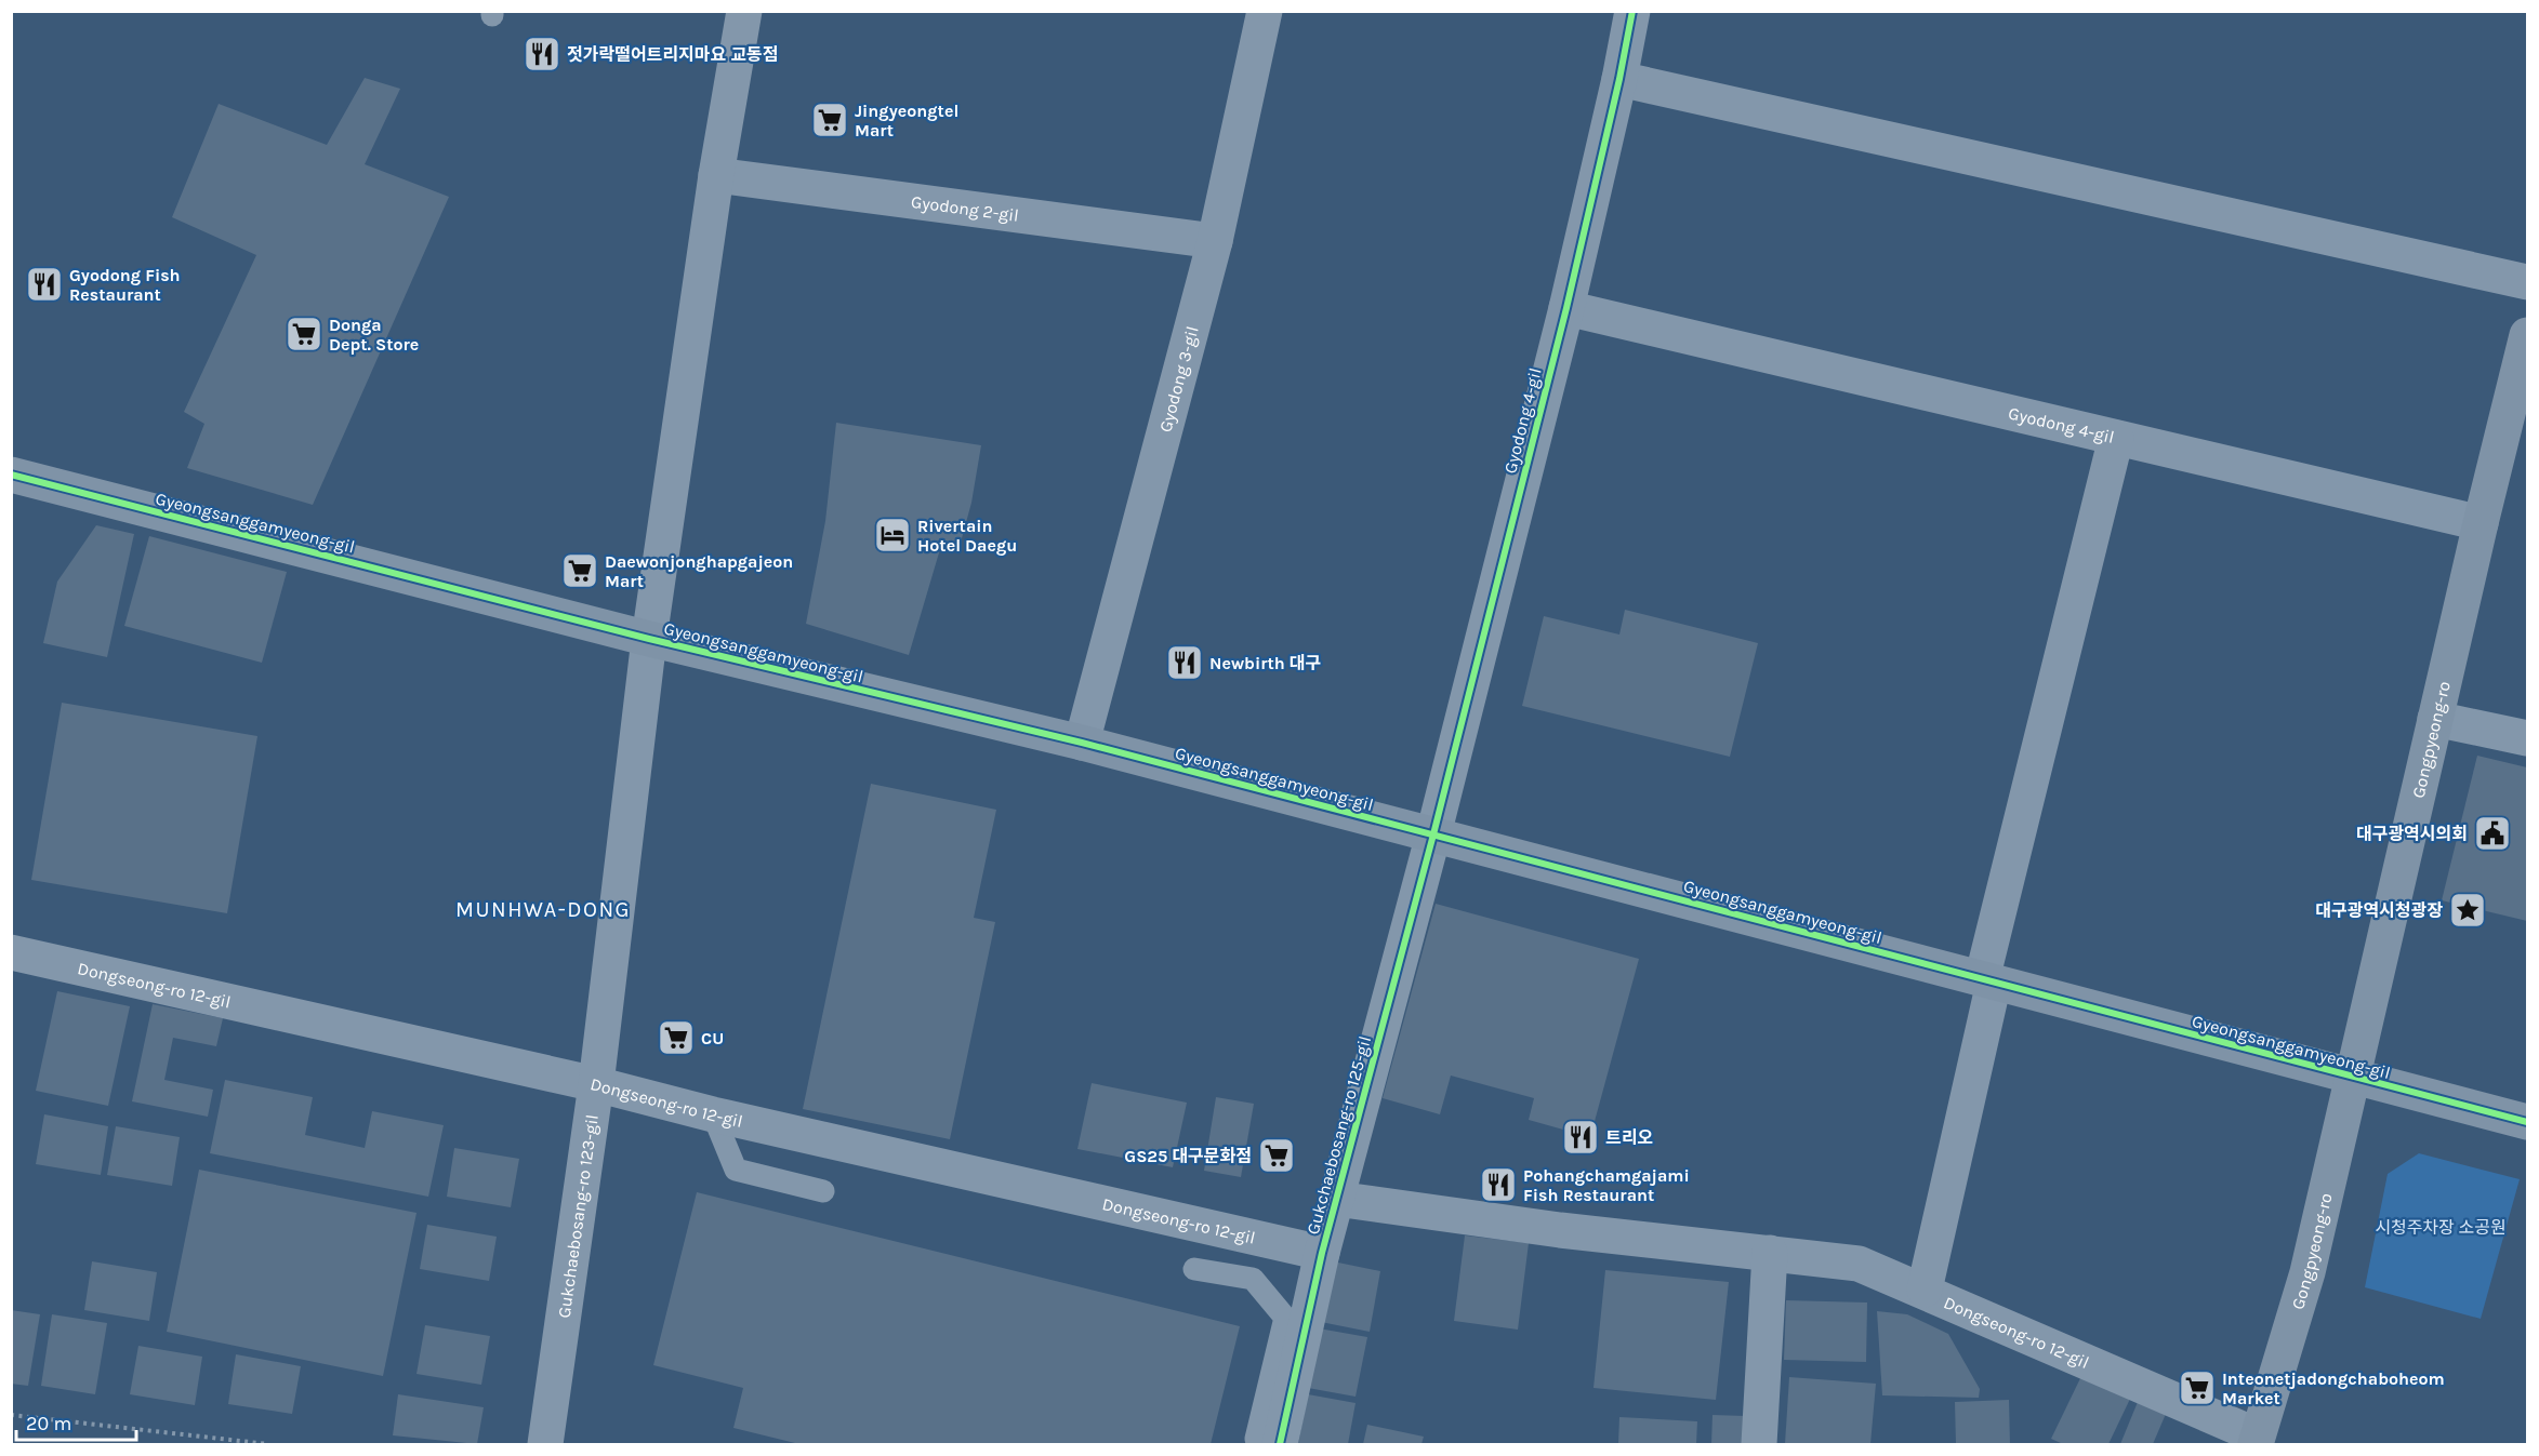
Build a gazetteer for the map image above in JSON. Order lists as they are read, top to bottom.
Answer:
{
  "streets": {
    "street": [
      "Gyodong 2-gil",
      "Gyodong 3-gil",
      "Gyodong 4-gil",
      "Gyeongsanggamyeong-gil",
      "Gongpyeong-ro",
      "Dongseong-ro 12-gil",
      "Gukchaebosang-ro 125-gil",
      "Gukchaebosang-ro 123-gil"
    ]
  },
  "crossings": [
    ["Gyodong 2-gil", "Gyodong 3-gil"],
    ["Gyodong 3-gil", "Gyeongsanggamyeong-gil"],
    ["Gyodong 4-gil", "Gyeongsanggamyeong-gil"],
    ["Gyodong 4-gil", "Gongpyeong-ro"],
    ["Gyodong 4-gil", "Gukchaebosang-ro 125-gil"],
    ["Gyeongsanggamyeong-gil", "Gongpyeong-ro"],
    ["Gyeongsanggamyeong-gil", "Gukchaebosang-ro 125-gil"],
    ["Gyeongsanggamyeong-gil", "Gukchaebosang-ro 123-gil"],
    ["Gongpyeong-ro", "Dongseong-ro 12-gil"],
    ["Dongseong-ro 12-gil", "Gukchaebosang-ro 125-gil"],
    ["Dongseong-ro 12-gil", "Gukchaebosang-ro 123-gil"]
  ],
  "districts": ["MUNHWA-DONG"],
  "parks": ["시청주차장 소공원"],
  "places": {
    "restaurant": [
      "젓가락떨어트리지마요 교동점",
      "Gyodong Fish Restaurant",
      "Newbirth 대구",
      "트리오",
      "Pohangchamgajami Fish Restaurant"
    ],
    "supermarket": [
      "Jingyeongtel Mart",
      "Donga Dept. Store",
      "Daewonjonghapgajeon Mart",
      "CU",
      "GS25 대구문화점",
      "Inteonetjadongchaboheom Market"
    ],
    "hotel": ["Rivertain Hotel Daegu"],
    "public building": ["대구광역시의회"],
    "place": ["대구광역시청광장"]
  },
  "scale_bar": "20 m"
}
